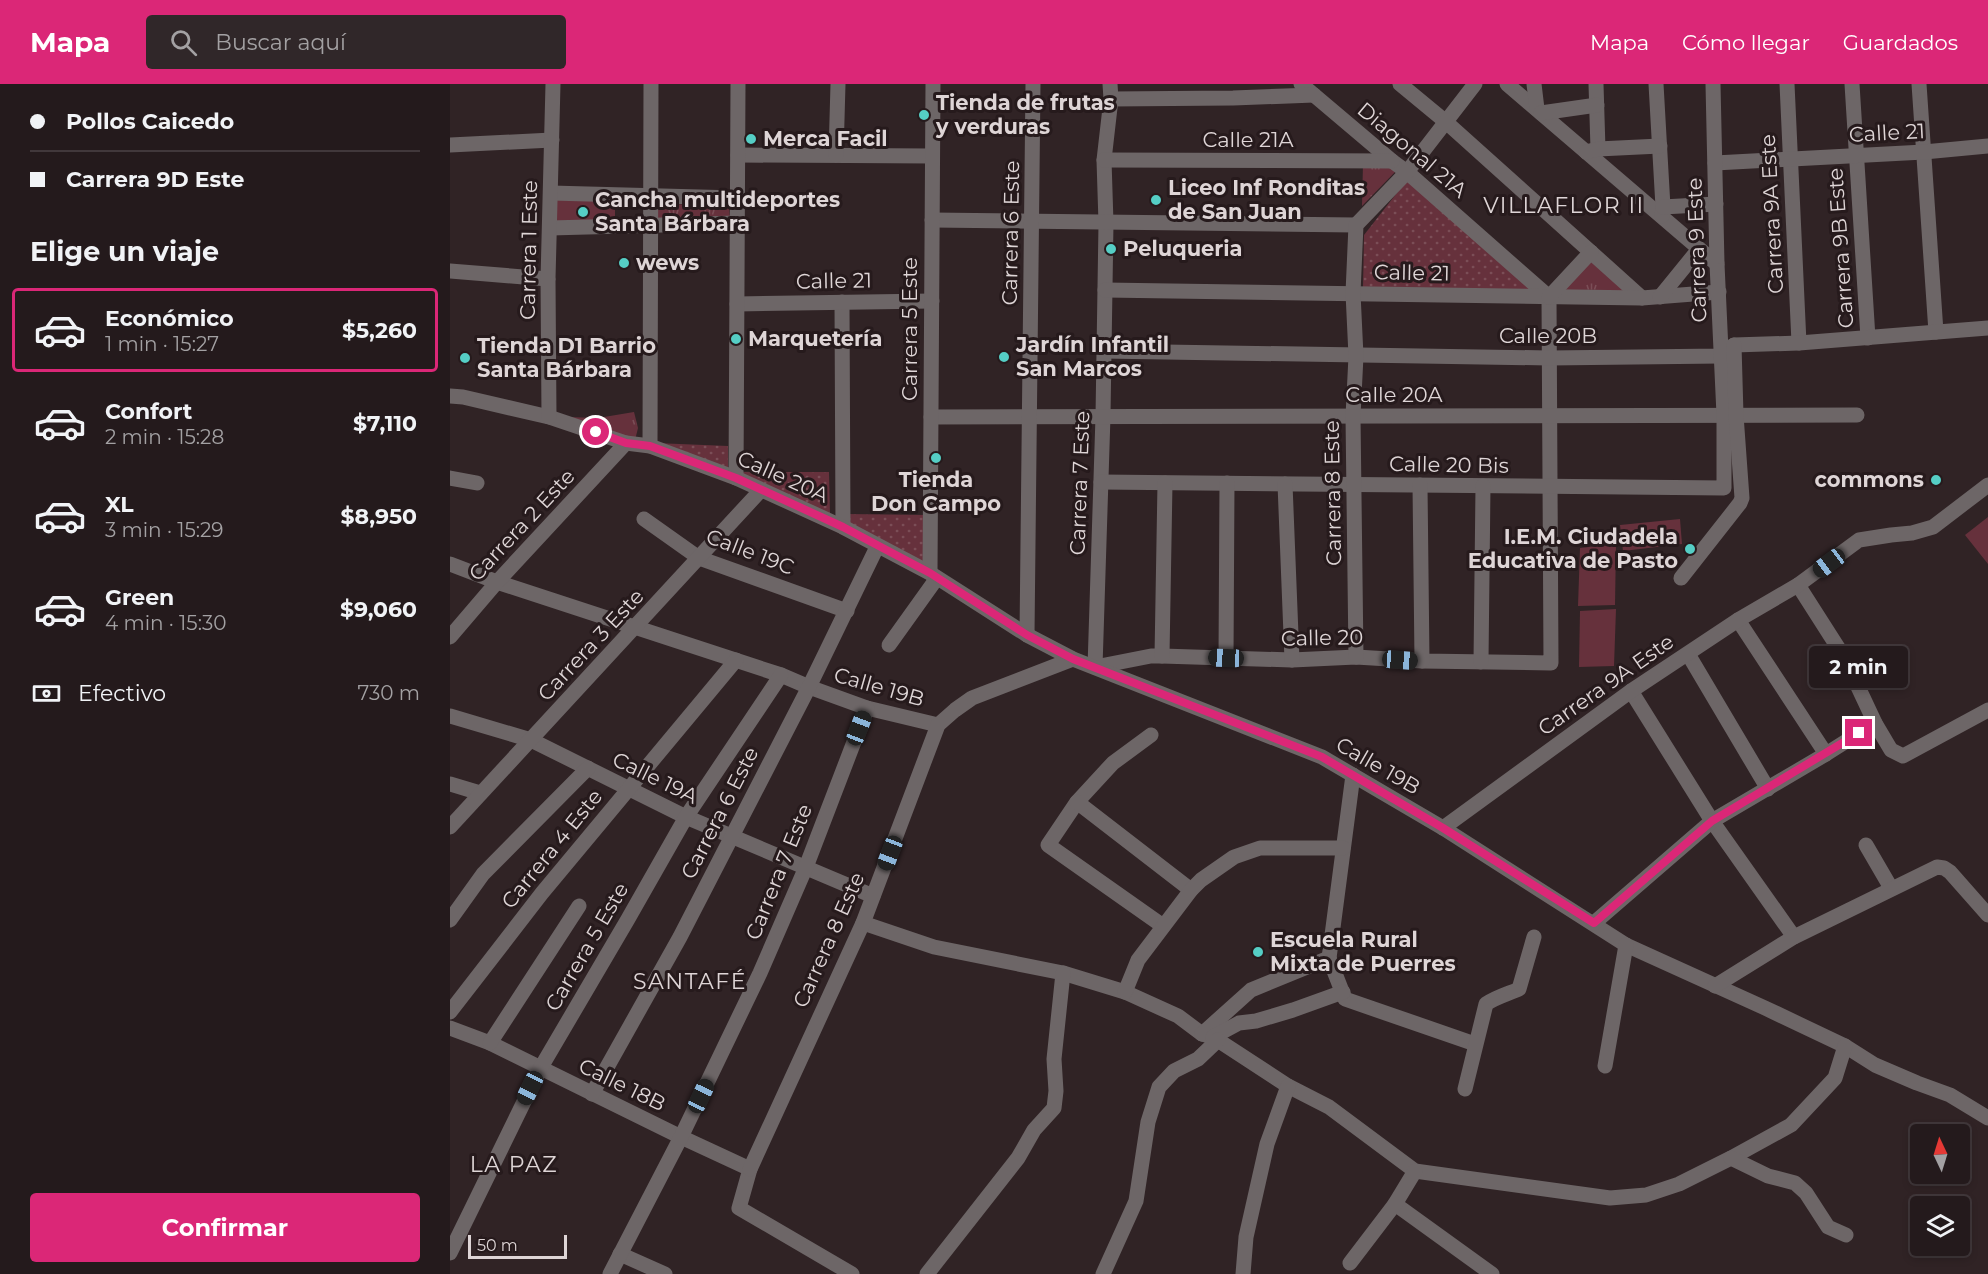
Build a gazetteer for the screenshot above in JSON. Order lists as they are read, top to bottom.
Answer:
{
  "streets": {
    "street": [
      "Calle 21",
      "Calle 21A",
      "Diagonal 21A",
      "Carrera 9A Este",
      "Carrera 6 Este",
      "Carrera 9B Este",
      "Carrera 1 Este",
      "Carrera 9 Este",
      "Carrera 5 Este",
      "Calle 20B",
      "Calle 20A",
      "Calle 20 Bis",
      "Carrera 7 Este",
      "Carrera 8 Este",
      "Carrera 2 Este",
      "Calle 19C",
      "Calle 20",
      "Carrera 3 Este",
      "Calle 19B",
      "Calle 19A",
      "Carrera 4 Este",
      "Calle 18B"
    ]
  },
  "crossings": [
    ["Calle 21", "Diagonal 21A"],
    ["Calle 21", "Carrera 9A Este"],
    ["Calle 21", "Carrera 9B Este"],
    ["Calle 21", "Carrera 9 Este"],
    ["Calle 21", "Carrera 5 Este"],
    ["Calle 21", "Carrera 7 Este"],
    ["Calle 21", "Carrera 8 Este"],
    ["Calle 21A", "Diagonal 21A"],
    ["Calle 21A", "Carrera 7 Este"],
    ["Carrera 9A Este", "Calle 19B"],
    ["Carrera 6 Este", "Calle 20A"],
    ["Carrera 6 Este", "Calle 19C"],
    ["Carrera 6 Este", "Calle 19B"],
    ["Carrera 6 Este", "Calle 19A"],
    ["Carrera 6 Este", "Calle 18B"],
    ["Carrera 1 Este", "Calle 20A"],
    ["Carrera 9 Este", "Calle 20B"],
    ["Carrera 9 Este", "Calle 20A"],
    ["Carrera 9 Este", "Calle 20 Bis"],
    ["Carrera 5 Este", "Calle 20A"],
    ["Carrera 5 Este", "Calle 19B"],
    ["Carrera 5 Este", "Calle 19A"],
    ["Carrera 5 Este", "Calle 18B"],
    ["Calle 20B", "Carrera 7 Este"],
    ["Calle 20B", "Carrera 8 Este"],
    ["Calle 20A", "Calle 20 Bis"],
    ["Calle 20A", "Carrera 7 Este"],
    ["Calle 20A", "Carrera 8 Este"],
    ["Calle 20A", "Carrera 2 Este"],
    ["Calle 20A", "Carrera 3 Este"],
    ["Calle 20A", "Calle 19B"],
    ["Calle 20 Bis", "Carrera 7 Este"],
    ["Calle 20 Bis", "Carrera 8 Este"],
    ["Calle 20 Bis", "Calle 20"],
    ["Carrera 7 Este", "Calle 20"],
    ["Carrera 7 Este", "Calle 19B"],
    ["Carrera 7 Este", "Calle 19A"],
    ["Carrera 7 Este", "Calle 18B"],
    ["Carrera 8 Este", "Calle 20"],
    ["Carrera 8 Este", "Calle 19B"],
    ["Carrera 8 Este", "Calle 19A"],
    ["Carrera 8 Este", "Calle 18B"],
    ["Carrera 2 Este", "Calle 19B"],
    ["Calle 19C", "Carrera 3 Este"],
    ["Calle 20", "Calle 19B"],
    ["Carrera 3 Este", "Calle 19B"],
    ["Carrera 3 Este", "Calle 19A"],
    ["Calle 19B", "Carrera 4 Este"],
    ["Calle 19A", "Carrera 4 Este"]
  ],
  "districts": ["VILLAFLOR II", "SANTAFÉ", "LA PAZ"],
  "places": [
    "Tienda de frutas y verduras",
    "Merca Facil",
    "Liceo Inf Ronditas de San Juan",
    "Cancha multideportes Santa Bárbara",
    "Peluqueria",
    "wews",
    "Marquetería",
    "Jardín Infantil San Marcos",
    "Tienda D1 Barrio Santa Bárbara",
    "Tienda Don Campo",
    "commons",
    "I.E.M. Ciudadela Educativa de Pasto",
    "Escuela Rural Mixta de Puerres"
  ],
  "scale_bar": "50 m",
  "north": "top",
  "page": {
    "header": "Mapa",
    "search": "Buscar aquí",
    "nav": ["Mapa", "Cómo llegar", "Guardados"],
    "banner": ["Pollos Caicedo", "Carrera 9D Este"],
    "heading": "Elige un viaje",
    "list": [
      {
        "name": "Económico",
        "note": "1 min · 15:27",
        "value": "$5,260"
      },
      {
        "name": "Confort",
        "note": "2 min · 15:28",
        "value": "$7,110"
      },
      {
        "name": "XL",
        "note": "3 min · 15:29",
        "value": "$8,950"
      },
      {
        "name": "Green",
        "note": "4 min · 15:30",
        "value": "$9,060"
      }
    ],
    "bubble": "2 min",
    "pay": ["Efectivo", "730 m"],
    "buttons": "Confirmar",
    "scale": "50 m"
  }
}
